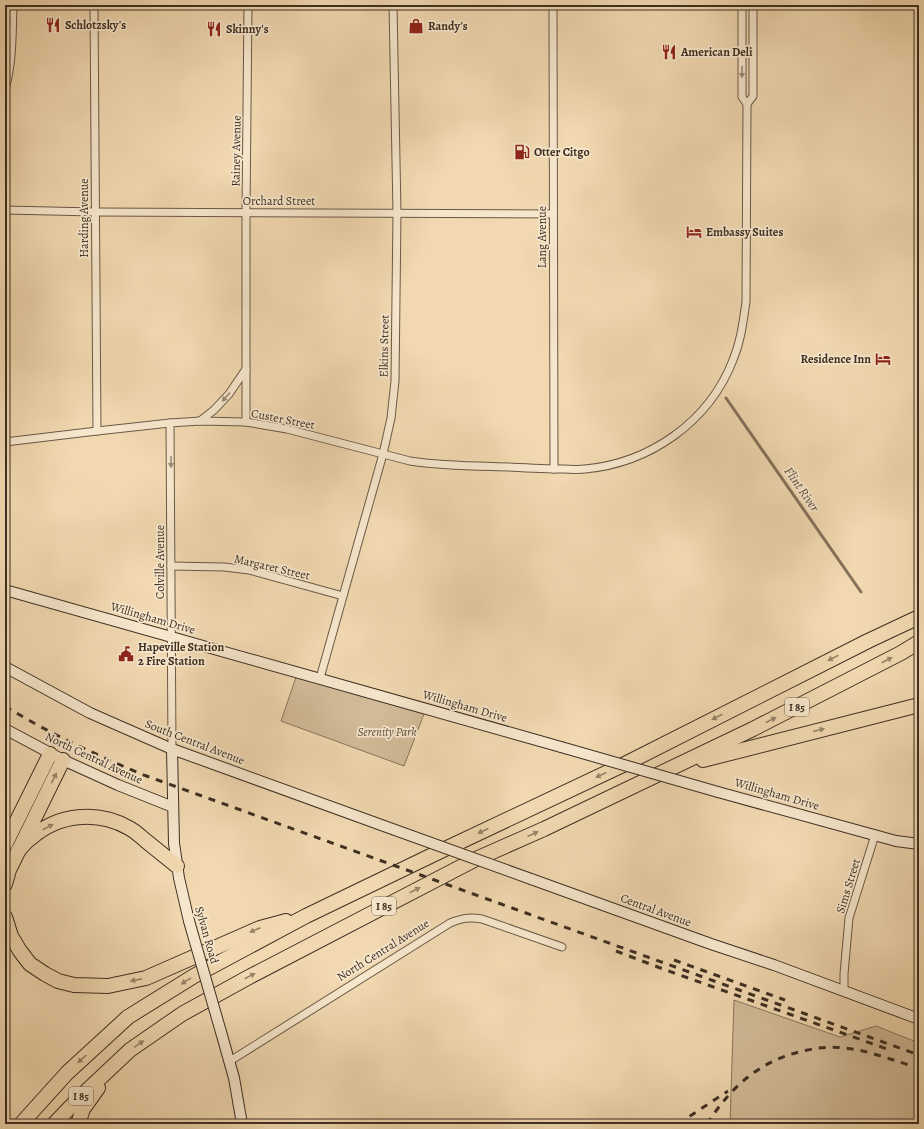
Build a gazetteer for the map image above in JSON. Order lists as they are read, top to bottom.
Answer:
{
  "streets": {
    "highway": ["I 85"],
    "street": [
      "Rainey Avenue",
      "Orchard Street",
      "Harding Avenue",
      "Lang Avenue",
      "Elkins Street",
      "Custer Street",
      "Colville Avenue",
      "Margaret Street",
      "Willingham Drive",
      "South Central Avenue",
      "North Central Avenue",
      "Sims Street",
      "Central Avenue",
      "Sylvan Road"
    ]
  },
  "crossings": [
    ["Rainey Avenue", "Orchard Street"],
    ["Rainey Avenue", "Custer Street"],
    ["Orchard Street", "Harding Avenue"],
    ["Orchard Street", "Lang Avenue"],
    ["Orchard Street", "Elkins Street"],
    ["Harding Avenue", "Custer Street"],
    ["Lang Avenue", "Custer Street"],
    ["Elkins Street", "Custer Street"],
    ["Elkins Street", "Margaret Street"],
    ["Elkins Street", "Willingham Drive"],
    ["Custer Street", "Colville Avenue"],
    ["Colville Avenue", "Margaret Street"],
    ["Colville Avenue", "Willingham Drive"],
    ["Colville Avenue", "South Central Avenue"],
    ["Colville Avenue", "Sylvan Road"],
    ["Willingham Drive", "Sims Street"],
    ["South Central Avenue", "Central Avenue"],
    ["South Central Avenue", "Sylvan Road"],
    ["North Central Avenue", "Sylvan Road"],
    ["Sims Street", "Central Avenue"]
  ],
  "one_way": ["Colville Avenue"],
  "water": ["Flint River"],
  "parks": ["Serenity Park"],
  "places": {
    "restaurant": ["Schlotzsky's", "Skinny's", "American Deli"],
    "shop": ["Randy's"],
    "fuel station": ["Otter Citgo"],
    "hotel": ["Embassy Suites", "Residence Inn"],
    "public building": ["Hapeville Station 2 Fire Station"]
  }
}
